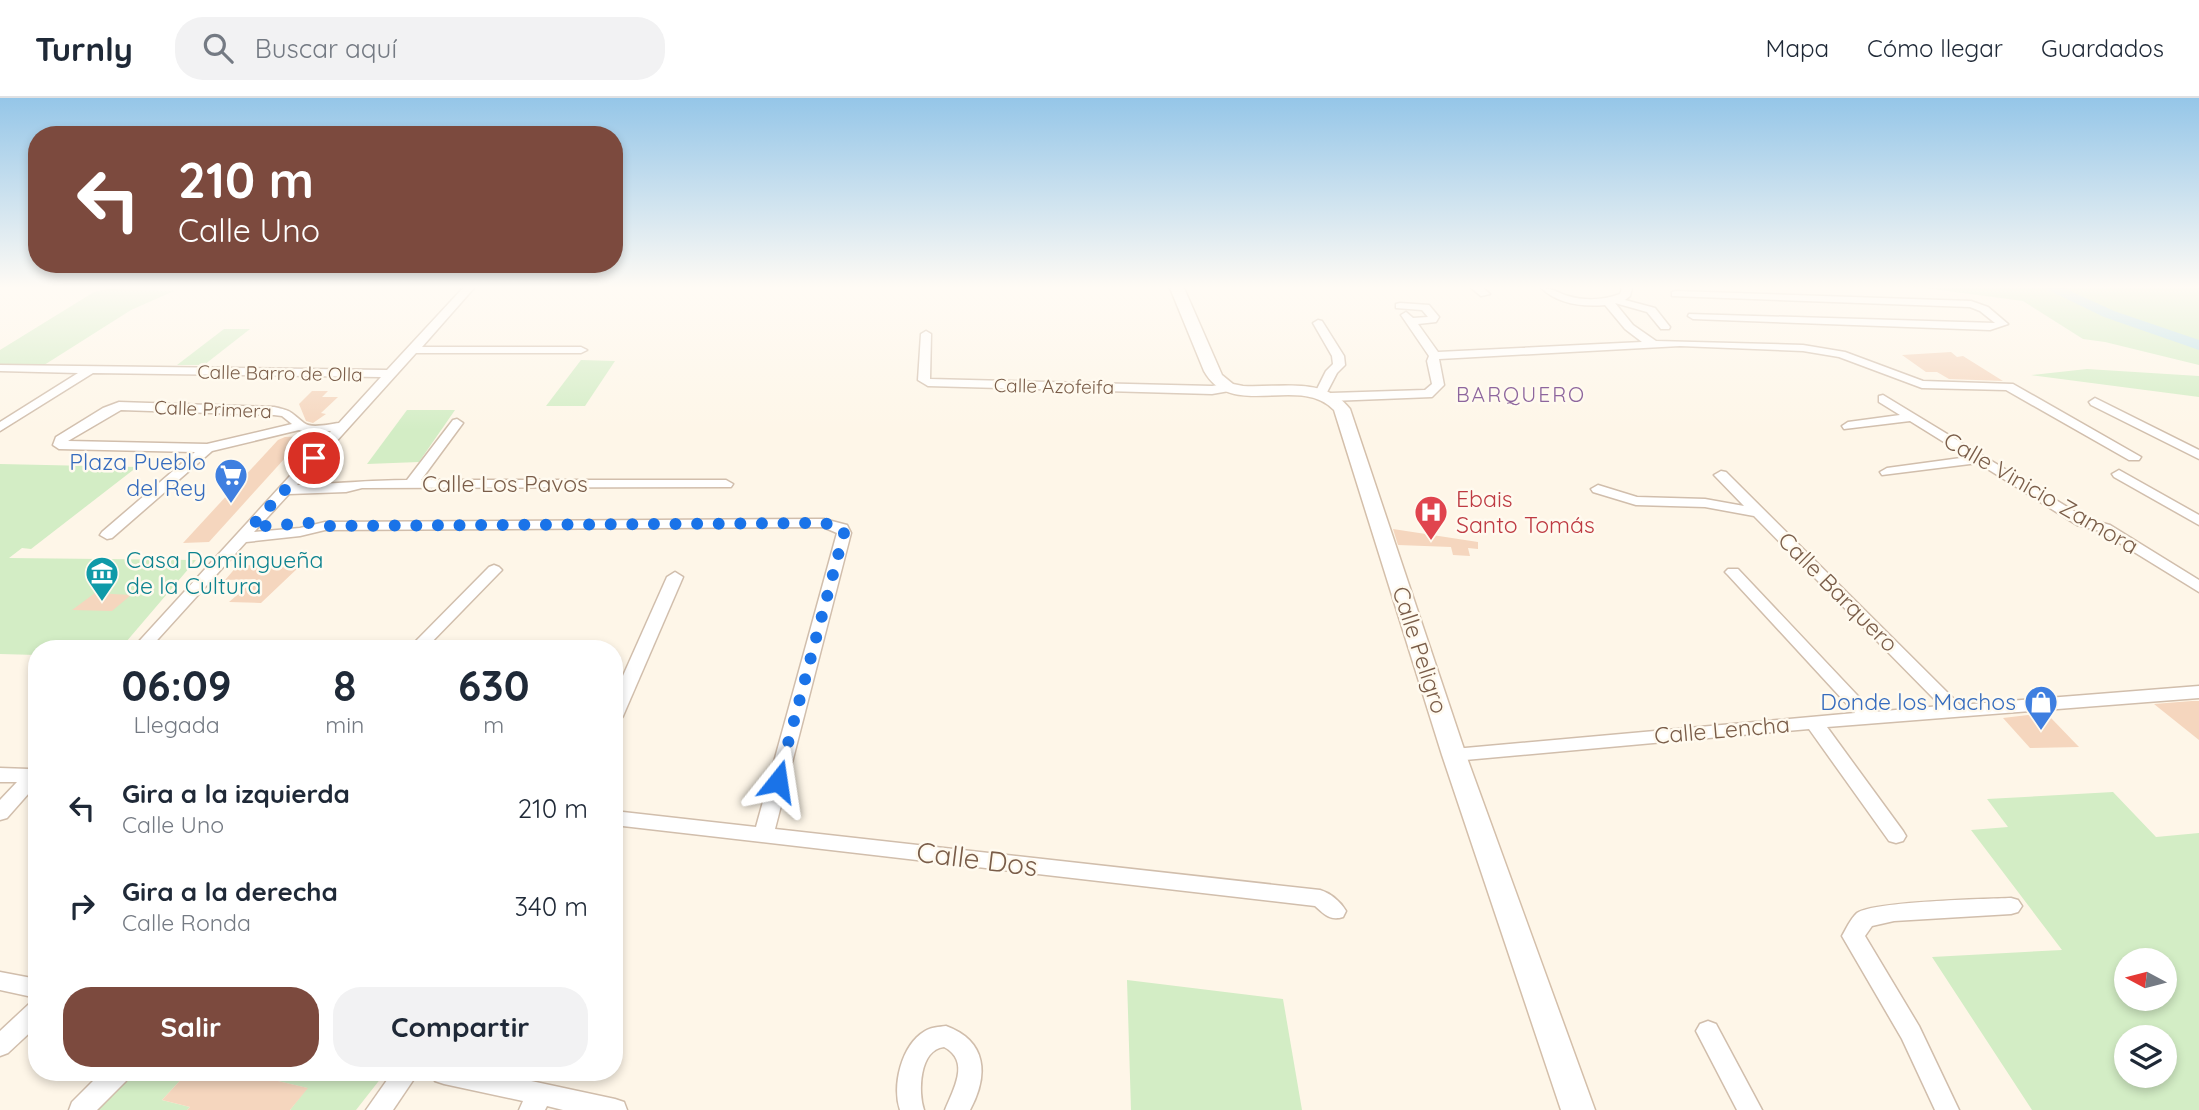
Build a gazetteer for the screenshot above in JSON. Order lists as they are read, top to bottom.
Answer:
{
  "streets": {
    "main road": ["Calle Peligro"],
    "street": [
      "Calle Barro de Olla",
      "Calle Azofeifa",
      "Calle Primera",
      "Calle Los Pavos",
      "Calle Vinicio Zamora",
      "Calle Barquero",
      "Calle Lencha",
      "Calle Dos"
    ]
  },
  "crossings": [
    ["Calle Barquero", "Calle Lencha"],
    ["Calle Peligro", "Calle Lencha"]
  ],
  "districts": ["BARQUERO"],
  "places": {
    "supermarket": ["Plaza Pueblo del Rey"],
    "hospital": ["Ebais Santo Tomás"],
    "museum": ["Casa Domingueña de la Cultura"],
    "shop": ["Donde los Machos"]
  },
  "north": "left",
  "page": {
    "header": "Turnly",
    "search": "Buscar aquí",
    "nav": ["Mapa", "Cómo llegar", "Guardados"],
    "turn": ["210 m", "Calle Uno"],
    "eta": [
      "06:09",
      "Llegada",
      "8",
      "min",
      "630",
      "m"
    ],
    "list": [
      {
        "name": "Gira a la izquierda",
        "note": "Calle Uno",
        "value": "210 m"
      },
      {
        "name": "Gira a la derecha",
        "note": "Calle Ronda",
        "value": "340 m"
      }
    ],
    "buttons": ["Salir", "Compartir"]
  }
}
